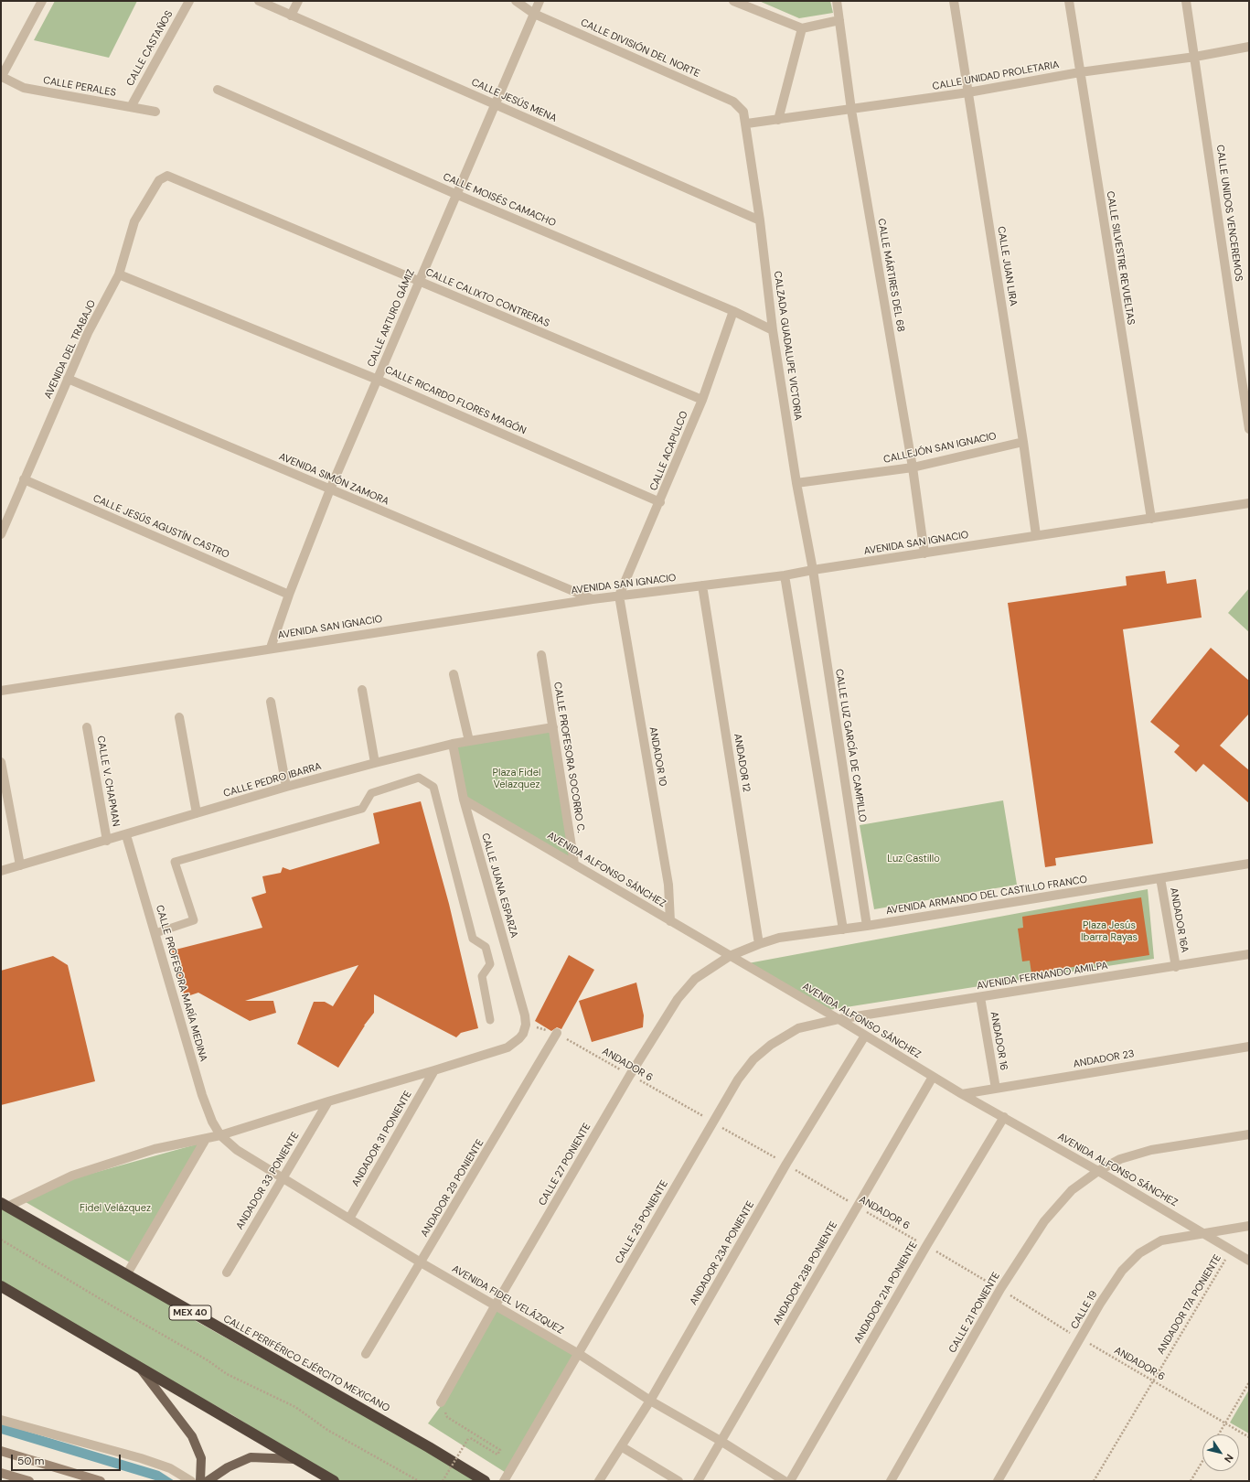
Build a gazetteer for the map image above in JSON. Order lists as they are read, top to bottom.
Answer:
{
  "streets": {
    "highway": ["MEX 40", "CALLE PERIFÉRICO EJÉRCITO MEXICANO"],
    "street": [
      "CALLE CASTAÑOS",
      "CALLE DIVISIÓN DEL NORTE",
      "CALLE UNIDAD PROLETARIA",
      "CALLE PERALES",
      "CALLE JESÚS MENA",
      "CALLE MOISÉS CAMACHO",
      "CALLE UNIDOS VENCEREMOS",
      "CALLE SILVESTRE REVUELTAS",
      "CALLE JUAN LIRA",
      "CALLE MÁRTIRES DEL 68",
      "CALLE CALIXTO CONTRERAS",
      "CALLE ARTURO GÁMIZ",
      "CALZADA GUADALUPE VICTORIA",
      "AVENIDA DEL TRABAJO",
      "CALLE RICARDO FLORES MAGÓN",
      "CALLEJÓN SAN IGNACIO",
      "CALLE ACAPULCO",
      "AVENIDA SIMÓN ZAMORA",
      "CALLE JESÚS AGUSTÍN CASTRO",
      "AVENIDA SAN IGNACIO",
      "CALLE LUZ GARCÍA DE CAMPILLO",
      "ANDADOR 10",
      "CALLE PROFESORA SOCORRO C.",
      "ANDADOR 12",
      "CALLE PEDRO IBARRA",
      "CALLE V. CHAPMAN",
      "AVENIDA ALFONSO SÁNCHEZ",
      "CALLE JUANA ESPARZA",
      "AVENIDA ARMANDO DEL CASTILLO FRANCO",
      "ANDADOR 16A",
      "AVENIDA FERNANDO AMILPA",
      "CALLE PROFESORA MARÍA MEDINA",
      "ANDADOR 16",
      "ANDADOR 23",
      "ANDADOR 31 PONIENTE",
      "CALLE 27 PONIENTE",
      "ANDADOR 33 PONIENTE",
      "ANDADOR 29 PONIENTE",
      "CALLE 25 PONIENTE",
      "ANDADOR 23A PONIENTE",
      "ANDADOR 23B PONIENTE",
      "ANDADOR 21A PONIENTE",
      "AVENIDA FIDEL VELÁZQUEZ",
      "CALLE 19",
      "CALLE 21 PONIENTE"
    ],
    "path": ["ANDADOR 6", "ANDADOR 17A PONIENTE"]
  },
  "crossings": [
    ["CALLE CASTAÑOS", "CALLE PERALES"],
    ["CALLE DIVISIÓN DEL NORTE", "CALLE UNIDAD PROLETARIA"],
    ["CALLE DIVISIÓN DEL NORTE", "CALLE ARTURO GÁMIZ"],
    ["CALLE DIVISIÓN DEL NORTE", "CALZADA GUADALUPE VICTORIA"],
    ["CALLE UNIDAD PROLETARIA", "CALLE UNIDOS VENCEREMOS"],
    ["CALLE UNIDAD PROLETARIA", "CALLE SILVESTRE REVUELTAS"],
    ["CALLE UNIDAD PROLETARIA", "CALLE JUAN LIRA"],
    ["CALLE UNIDAD PROLETARIA", "CALLE MÁRTIRES DEL 68"],
    ["CALLE UNIDAD PROLETARIA", "CALZADA GUADALUPE VICTORIA"],
    ["CALLE JESÚS MENA", "CALLE ARTURO GÁMIZ"],
    ["CALLE JESÚS MENA", "CALZADA GUADALUPE VICTORIA"],
    ["CALLE MOISÉS CAMACHO", "CALLE ARTURO GÁMIZ"],
    ["CALLE MOISÉS CAMACHO", "CALZADA GUADALUPE VICTORIA"],
    ["CALLE MOISÉS CAMACHO", "CALLE ACAPULCO"],
    ["CALLE SILVESTRE REVUELTAS", "AVENIDA SAN IGNACIO"],
    ["CALLE JUAN LIRA", "CALLEJÓN SAN IGNACIO"],
    ["CALLE JUAN LIRA", "AVENIDA SAN IGNACIO"],
    ["CALLE MÁRTIRES DEL 68", "CALLEJÓN SAN IGNACIO"],
    ["CALLE MÁRTIRES DEL 68", "AVENIDA SAN IGNACIO"],
    ["CALLE CALIXTO CONTRERAS", "CALLE ARTURO GÁMIZ"],
    ["CALLE CALIXTO CONTRERAS", "AVENIDA DEL TRABAJO"],
    ["CALLE CALIXTO CONTRERAS", "CALLE ACAPULCO"],
    ["CALLE ARTURO GÁMIZ", "CALLE RICARDO FLORES MAGÓN"],
    ["CALLE ARTURO GÁMIZ", "AVENIDA SIMÓN ZAMORA"],
    ["CALLE ARTURO GÁMIZ", "CALLE JESÚS AGUSTÍN CASTRO"],
    ["CALLE ARTURO GÁMIZ", "AVENIDA SAN IGNACIO"],
    ["CALZADA GUADALUPE VICTORIA", "CALLEJÓN SAN IGNACIO"],
    ["CALZADA GUADALUPE VICTORIA", "AVENIDA SAN IGNACIO"],
    ["CALZADA GUADALUPE VICTORIA", "CALLE LUZ GARCÍA DE CAMPILLO"],
    ["AVENIDA DEL TRABAJO", "CALLE RICARDO FLORES MAGÓN"],
    ["AVENIDA DEL TRABAJO", "AVENIDA SIMÓN ZAMORA"],
    ["AVENIDA DEL TRABAJO", "CALLE JESÚS AGUSTÍN CASTRO"],
    ["CALLE RICARDO FLORES MAGÓN", "CALLE ACAPULCO"],
    ["CALLE ACAPULCO", "AVENIDA SAN IGNACIO"],
    ["CALLE ACAPULCO", "ANDADOR 10"],
    ["AVENIDA SIMÓN ZAMORA", "AVENIDA SAN IGNACIO"],
    ["AVENIDA SAN IGNACIO", "CALLE LUZ GARCÍA DE CAMPILLO"],
    ["AVENIDA SAN IGNACIO", "ANDADOR 10"],
    ["AVENIDA SAN IGNACIO", "ANDADOR 12"],
    ["CALLE LUZ GARCÍA DE CAMPILLO", "AVENIDA ARMANDO DEL CASTILLO FRANCO"],
    ["ANDADOR 10", "AVENIDA ALFONSO SÁNCHEZ"],
    ["CALLE PROFESORA SOCORRO C.", "CALLE PEDRO IBARRA"],
    ["CALLE PROFESORA SOCORRO C.", "AVENIDA ALFONSO SÁNCHEZ"],
    ["ANDADOR 12", "AVENIDA ARMANDO DEL CASTILLO FRANCO"],
    ["CALLE PEDRO IBARRA", "CALLE V. CHAPMAN"],
    ["CALLE PEDRO IBARRA", "CALLE JUANA ESPARZA"],
    ["CALLE PEDRO IBARRA", "CALLE PROFESORA MARÍA MEDINA"],
    ["AVENIDA ALFONSO SÁNCHEZ", "CALLE JUANA ESPARZA"],
    ["AVENIDA ALFONSO SÁNCHEZ", "AVENIDA ARMANDO DEL CASTILLO FRANCO"],
    ["AVENIDA ALFONSO SÁNCHEZ", "AVENIDA FERNANDO AMILPA"],
    ["AVENIDA ALFONSO SÁNCHEZ", "ANDADOR 23"],
    ["AVENIDA ALFONSO SÁNCHEZ", "CALLE 27 PONIENTE"],
    ["AVENIDA ALFONSO SÁNCHEZ", "CALLE 25 PONIENTE"],
    ["AVENIDA ALFONSO SÁNCHEZ", "ANDADOR 23A PONIENTE"],
    ["AVENIDA ALFONSO SÁNCHEZ", "ANDADOR 23B PONIENTE"],
    ["AVENIDA ALFONSO SÁNCHEZ", "ANDADOR 21A PONIENTE"],
    ["AVENIDA ALFONSO SÁNCHEZ", "ANDADOR 17A PONIENTE"],
    ["AVENIDA ALFONSO SÁNCHEZ", "CALLE 19"],
    ["AVENIDA ALFONSO SÁNCHEZ", "CALLE 21 PONIENTE"],
    ["CALLE JUANA ESPARZA", "ANDADOR 6"],
    ["AVENIDA ARMANDO DEL CASTILLO FRANCO", "ANDADOR 16A"],
    ["AVENIDA ARMANDO DEL CASTILLO FRANCO", "CALLE 27 PONIENTE"],
    ["ANDADOR 16A", "AVENIDA FERNANDO AMILPA"],
    ["AVENIDA FERNANDO AMILPA", "ANDADOR 16"],
    ["AVENIDA FERNANDO AMILPA", "CALLE 25 PONIENTE"],
    ["CALLE PROFESORA MARÍA MEDINA", "AVENIDA FIDEL VELÁZQUEZ"],
    ["ANDADOR 16", "ANDADOR 23"],
    ["ANDADOR 6", "CALLE 27 PONIENTE"],
    ["ANDADOR 6", "ANDADOR 29 PONIENTE"],
    ["ANDADOR 6", "CALLE 25 PONIENTE"],
    ["ANDADOR 6", "ANDADOR 23A PONIENTE"],
    ["ANDADOR 6", "ANDADOR 23B PONIENTE"],
    ["ANDADOR 6", "ANDADOR 21A PONIENTE"],
    ["ANDADOR 6", "ANDADOR 17A PONIENTE"],
    ["ANDADOR 6", "CALLE 19"],
    ["ANDADOR 6", "CALLE 21 PONIENTE"],
    ["ANDADOR 31 PONIENTE", "AVENIDA FIDEL VELÁZQUEZ"],
    ["CALLE 27 PONIENTE", "AVENIDA FIDEL VELÁZQUEZ"],
    ["ANDADOR 33 PONIENTE", "AVENIDA FIDEL VELÁZQUEZ"],
    ["ANDADOR 29 PONIENTE", "AVENIDA FIDEL VELÁZQUEZ"],
    ["CALLE 25 PONIENTE", "AVENIDA FIDEL VELÁZQUEZ"],
    ["ANDADOR 23A PONIENTE", "AVENIDA FIDEL VELÁZQUEZ"],
    ["ANDADOR 23B PONIENTE", "AVENIDA FIDEL VELÁZQUEZ"]
  ],
  "parks": [
    "Plaza Fidel Velazquez",
    "Luz Castillo",
    "Plaza Jesús Ibarra Rayas",
    "Fidel Velázquez"
  ],
  "scale_bar": "50 m",
  "north": "bottom right"
}
